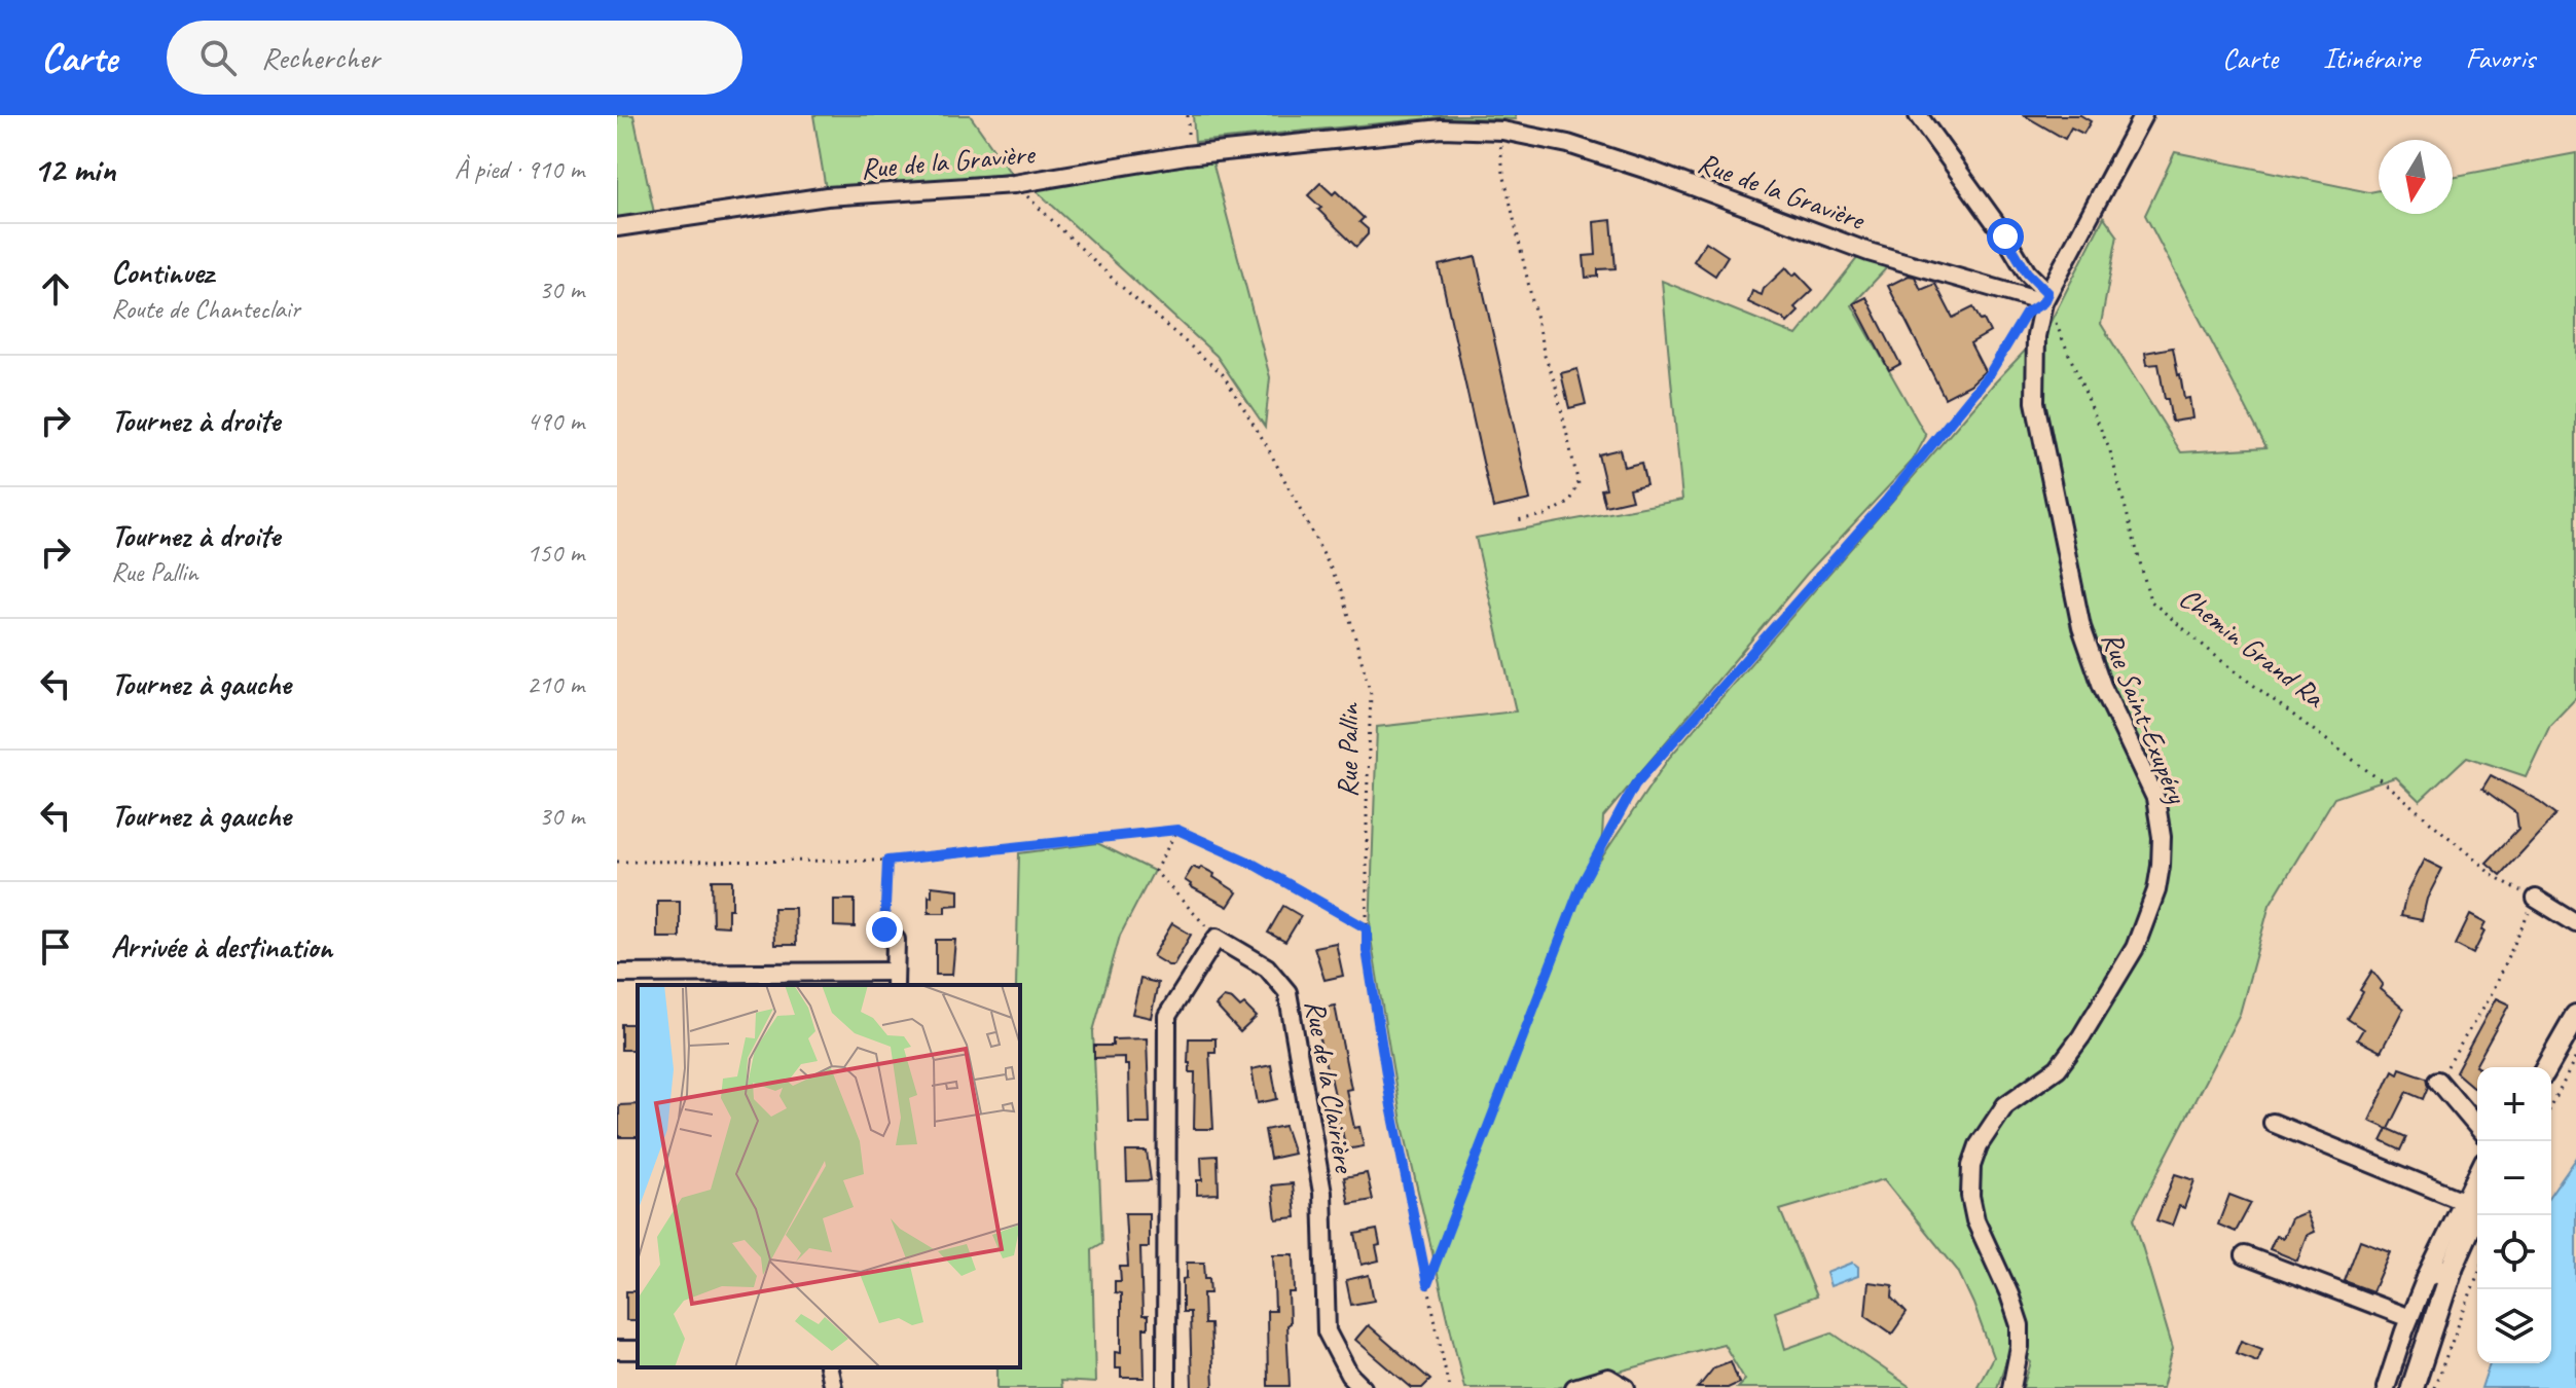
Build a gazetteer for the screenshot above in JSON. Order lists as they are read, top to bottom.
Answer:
{
  "streets": {
    "street": ["Rue de la Gravière", "Rue Saint-Exupéry", "Rue de la Clairière"],
    "path": ["Chemin Grand Ra", "Rue Pallin"]
  },
  "crossings": [
    ["Rue de la Gravière", "Chemin Grand Ra"],
    ["Rue de la Gravière", "Rue Saint-Exupéry"],
    ["Rue de la Gravière", "Rue Pallin"],
    ["Chemin Grand Ra", "Rue Saint-Exupéry"]
  ],
  "north": "bottom",
  "page": {
    "header": "Carte",
    "search": "Rechercher",
    "nav": ["Carte", "Itinéraire", "Favoris"],
    "heading": ["12 min", "À pied · 910 m"],
    "list": [
      ["Continuez", "Route de Chanteclair", "30 m"],
      ["Tournez à droite", "490 m"],
      ["Tournez à droite", "Rue Pallin", "150 m"],
      ["Tournez à gauche", "210 m"],
      ["Tournez à gauche", "30 m"],
      "Arrivée à destination"
    ],
    "map_buttons": ["+", "−"]
  }
}
